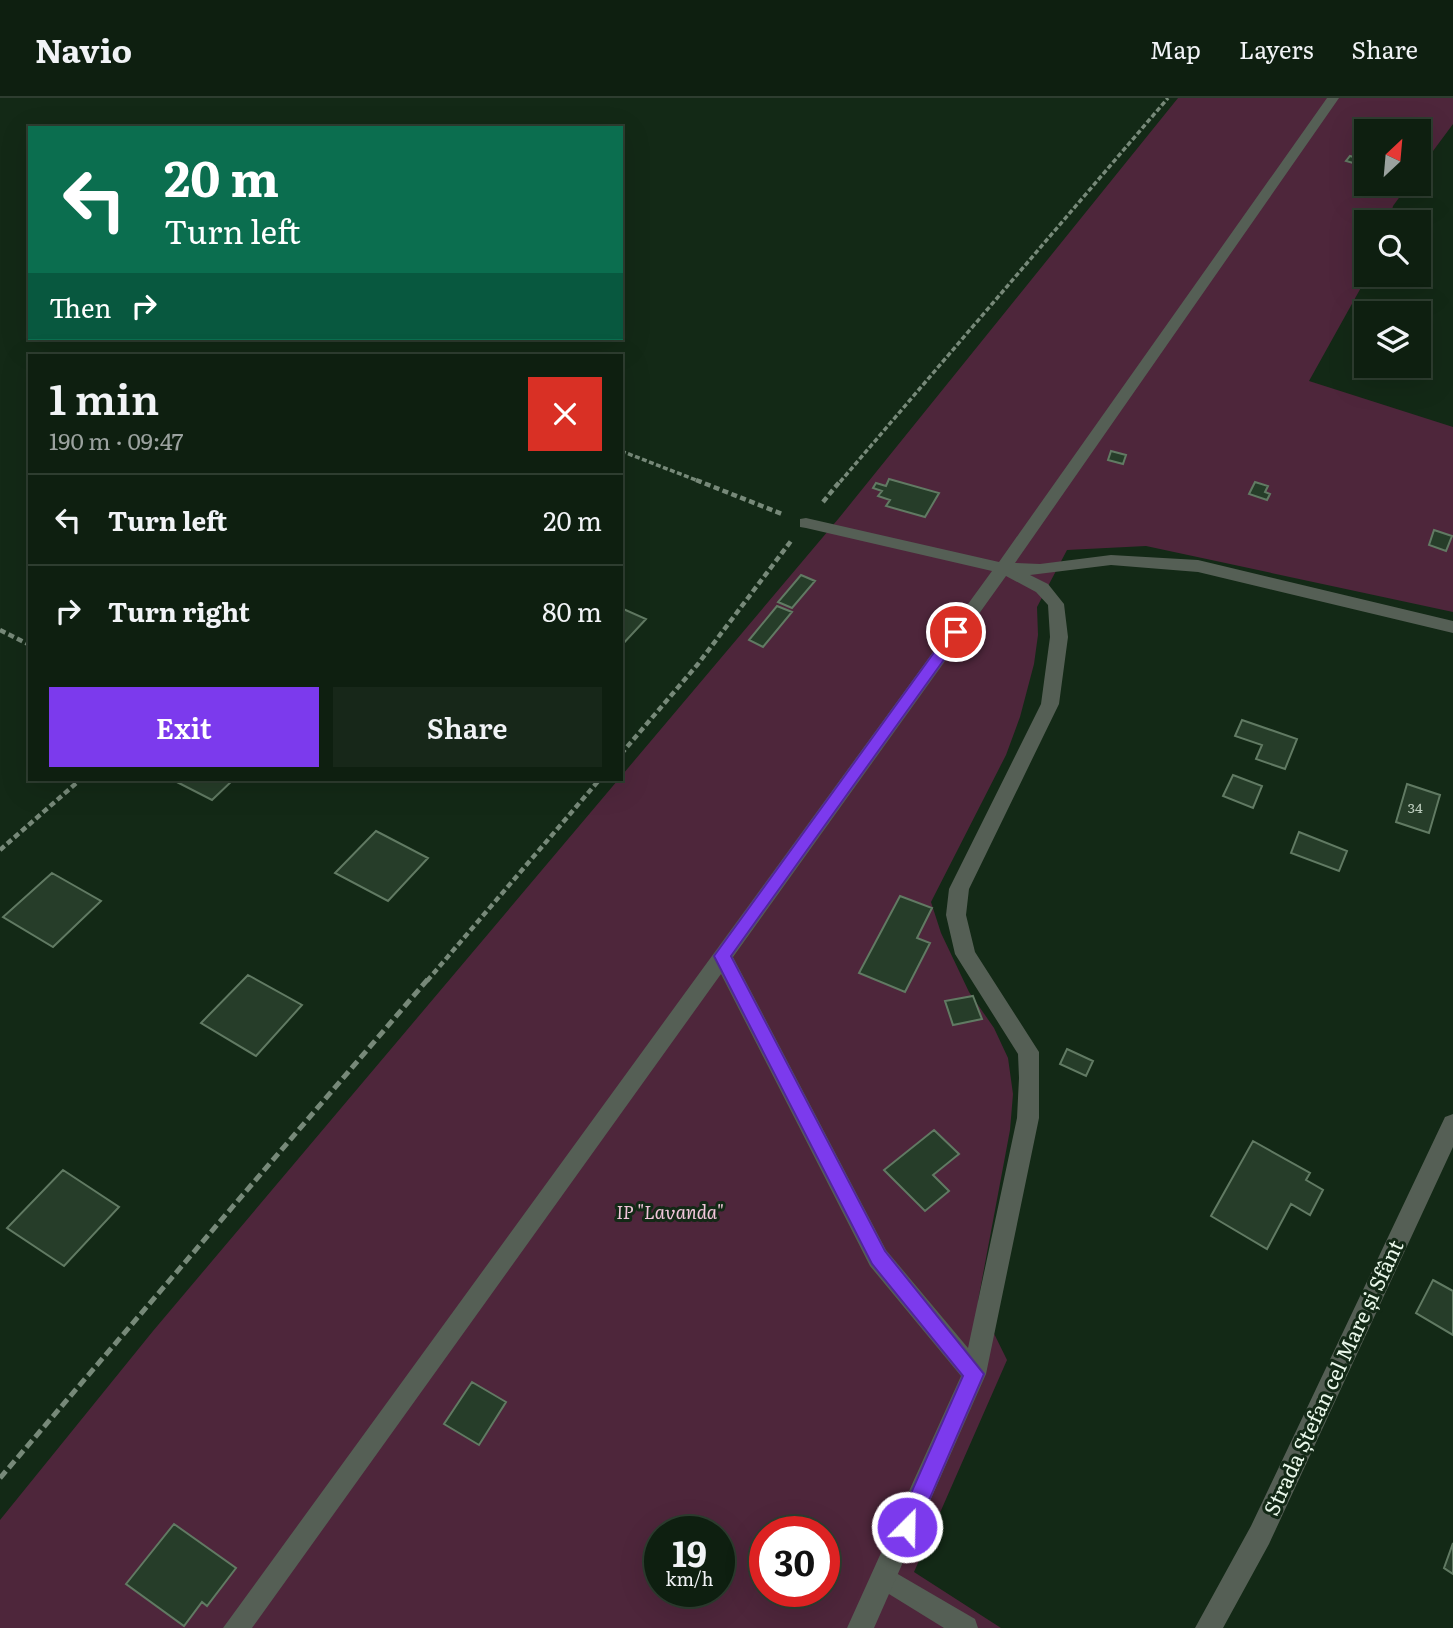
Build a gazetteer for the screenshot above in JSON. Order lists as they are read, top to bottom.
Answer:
{
  "streets": {
    "street": ["Strada Ștefan cel Mare și Sfânt"]
  },
  "parks": ["IP \"Lavanda\""],
  "house_numbers": ["34"],
  "north": "top right",
  "page": {
    "header": "Navio",
    "nav": ["Map", "Layers", "Share"],
    "turn": ["20 m", "Turn left"],
    "then": "Then",
    "heading": ["1 min", "190 m · 09:47"],
    "list": [
      {
        "name": "Turn left",
        "value": "20 m"
      },
      {
        "name": "Turn right",
        "value": "80 m"
      }
    ],
    "buttons": ["Exit", "Share"],
    "speed": "19 km/h",
    "limit": "30"
  }
}
